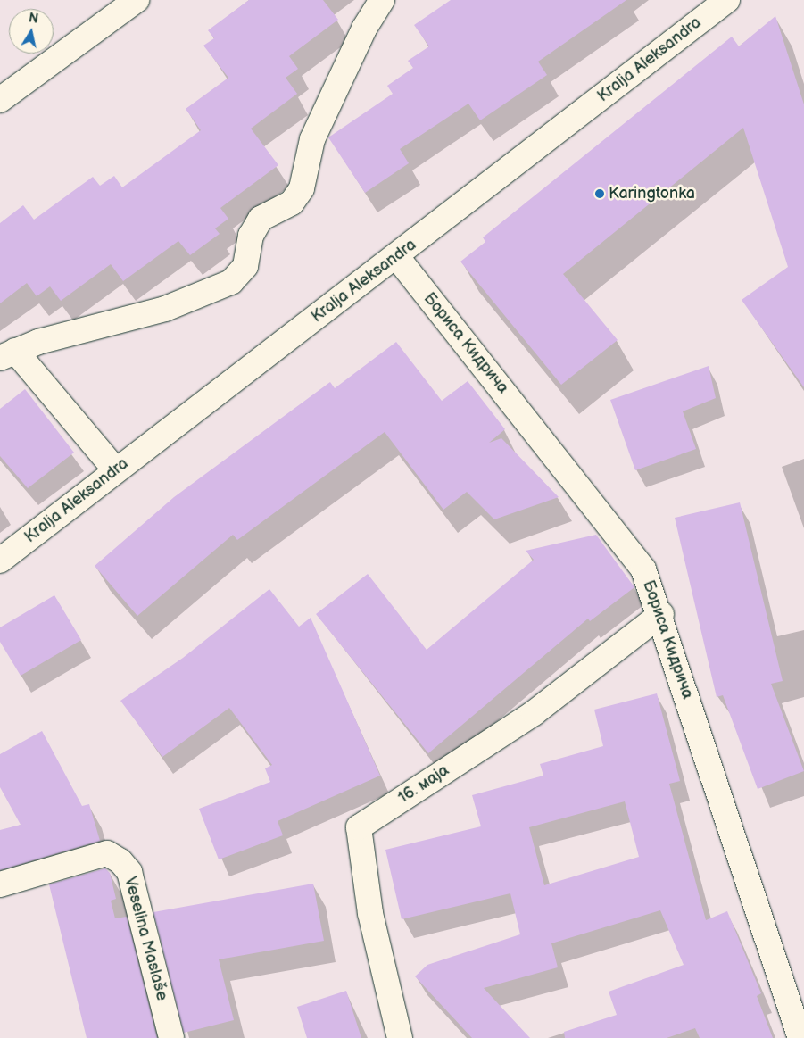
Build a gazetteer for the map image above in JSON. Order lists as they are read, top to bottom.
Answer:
{
  "streets": {
    "street": [
      "Kralja Aleksandra",
      "Бориса Kидрича",
      "16. маја",
      "Veselina Maslaše"
    ]
  },
  "crossings": [
    ["Kralja Aleksandra", "Бориса Kидрича"],
    ["Бориса Kидрича", "16. маја"]
  ],
  "places": ["Karingtonka"],
  "north": "top"
}
